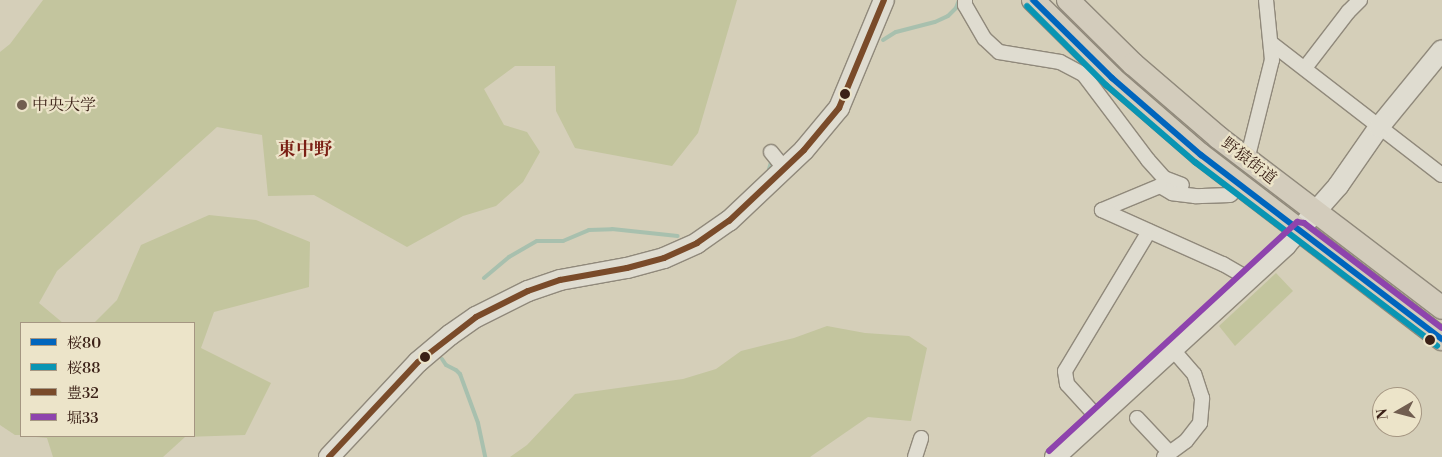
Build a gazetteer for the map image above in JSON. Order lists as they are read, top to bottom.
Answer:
{
  "streets": {
    "main road": ["野猿街道"]
  },
  "districts": ["東中野"],
  "places": ["中央大学"],
  "lines": [
    "transit line 桜80",
    "transit line 豊32",
    "transit line 桜88",
    "transit line 堀33"
  ],
  "legend": [
    "桜80",
    "桜88",
    "豊32",
    "堀33"
  ],
  "north": "left"
}
